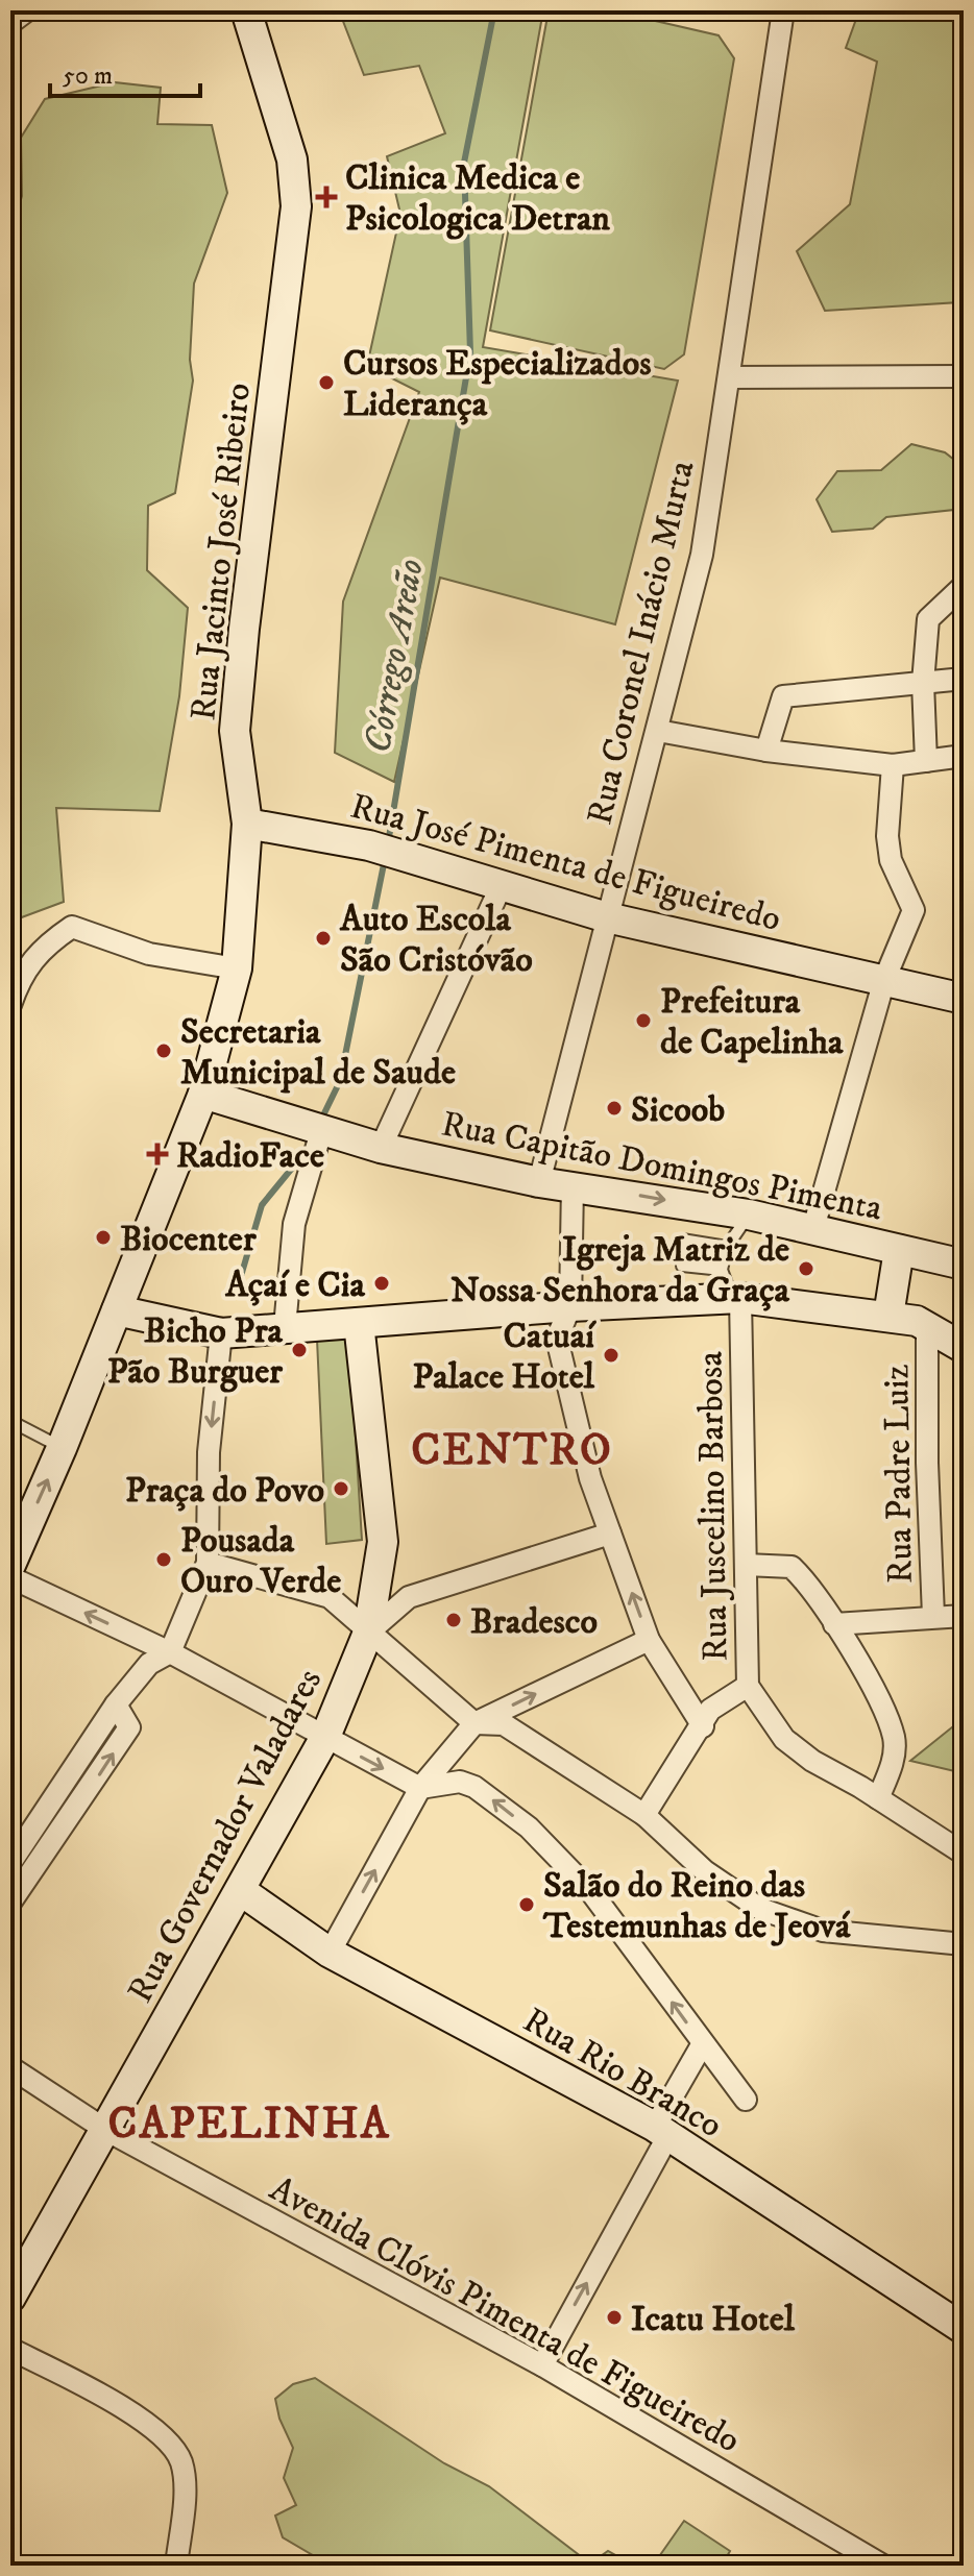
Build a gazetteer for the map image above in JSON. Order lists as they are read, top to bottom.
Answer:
{
  "streets": {
    "main road": [
      "Rua Jacinto José Ribeiro",
      "Rua José Pimenta de Figueiredo",
      "Rua Capitão Domingos Pimenta",
      "Rua Governador Valadares",
      "Rua Rio Branco"
    ],
    "street": [
      "Rua Coronel Inácio Murta",
      "Rua Padre Luiz",
      "Rua Juscelino Barbosa",
      "Avenida Clóvis Pimenta de Figueiredo"
    ]
  },
  "crossings": [
    ["Rua Jacinto José Ribeiro", "Rua José Pimenta de Figueiredo"],
    ["Rua Jacinto José Ribeiro", "Rua Capitão Domingos Pimenta"],
    ["Rua Coronel Inácio Murta", "Rua José Pimenta de Figueiredo"],
    ["Rua Coronel Inácio Murta", "Rua Capitão Domingos Pimenta"],
    ["Rua Governador Valadares", "Rua Rio Branco"],
    ["Rua Governador Valadares", "Avenida Clóvis Pimenta de Figueiredo"]
  ],
  "districts": ["CENTRO", "CAPELINHA"],
  "water": ["Córrego Areão"],
  "places": {
    "health": ["Clinica Medica e Psicologica Detran", "RadioFace"],
    "other": [
      "Cursos Especializados Liderança",
      "Auto Escola São Cristóvão",
      "Prefeitura de Capelinha",
      "Secretaria Municipal de Saude",
      "Sicoob",
      "Biocenter",
      "Igreja Matriz de Nossa Senhora da Graça",
      "Açaí e Cia",
      "Bicho Pra Pão Burguer",
      "Catuaí Palace Hotel",
      "Praça do Povo",
      "Pousada Ouro Verde",
      "Bradesco",
      "Salão do Reino das Testemunhas de Jeová",
      "Icatu Hotel"
    ]
  },
  "scale_bar": "50 m"
}
